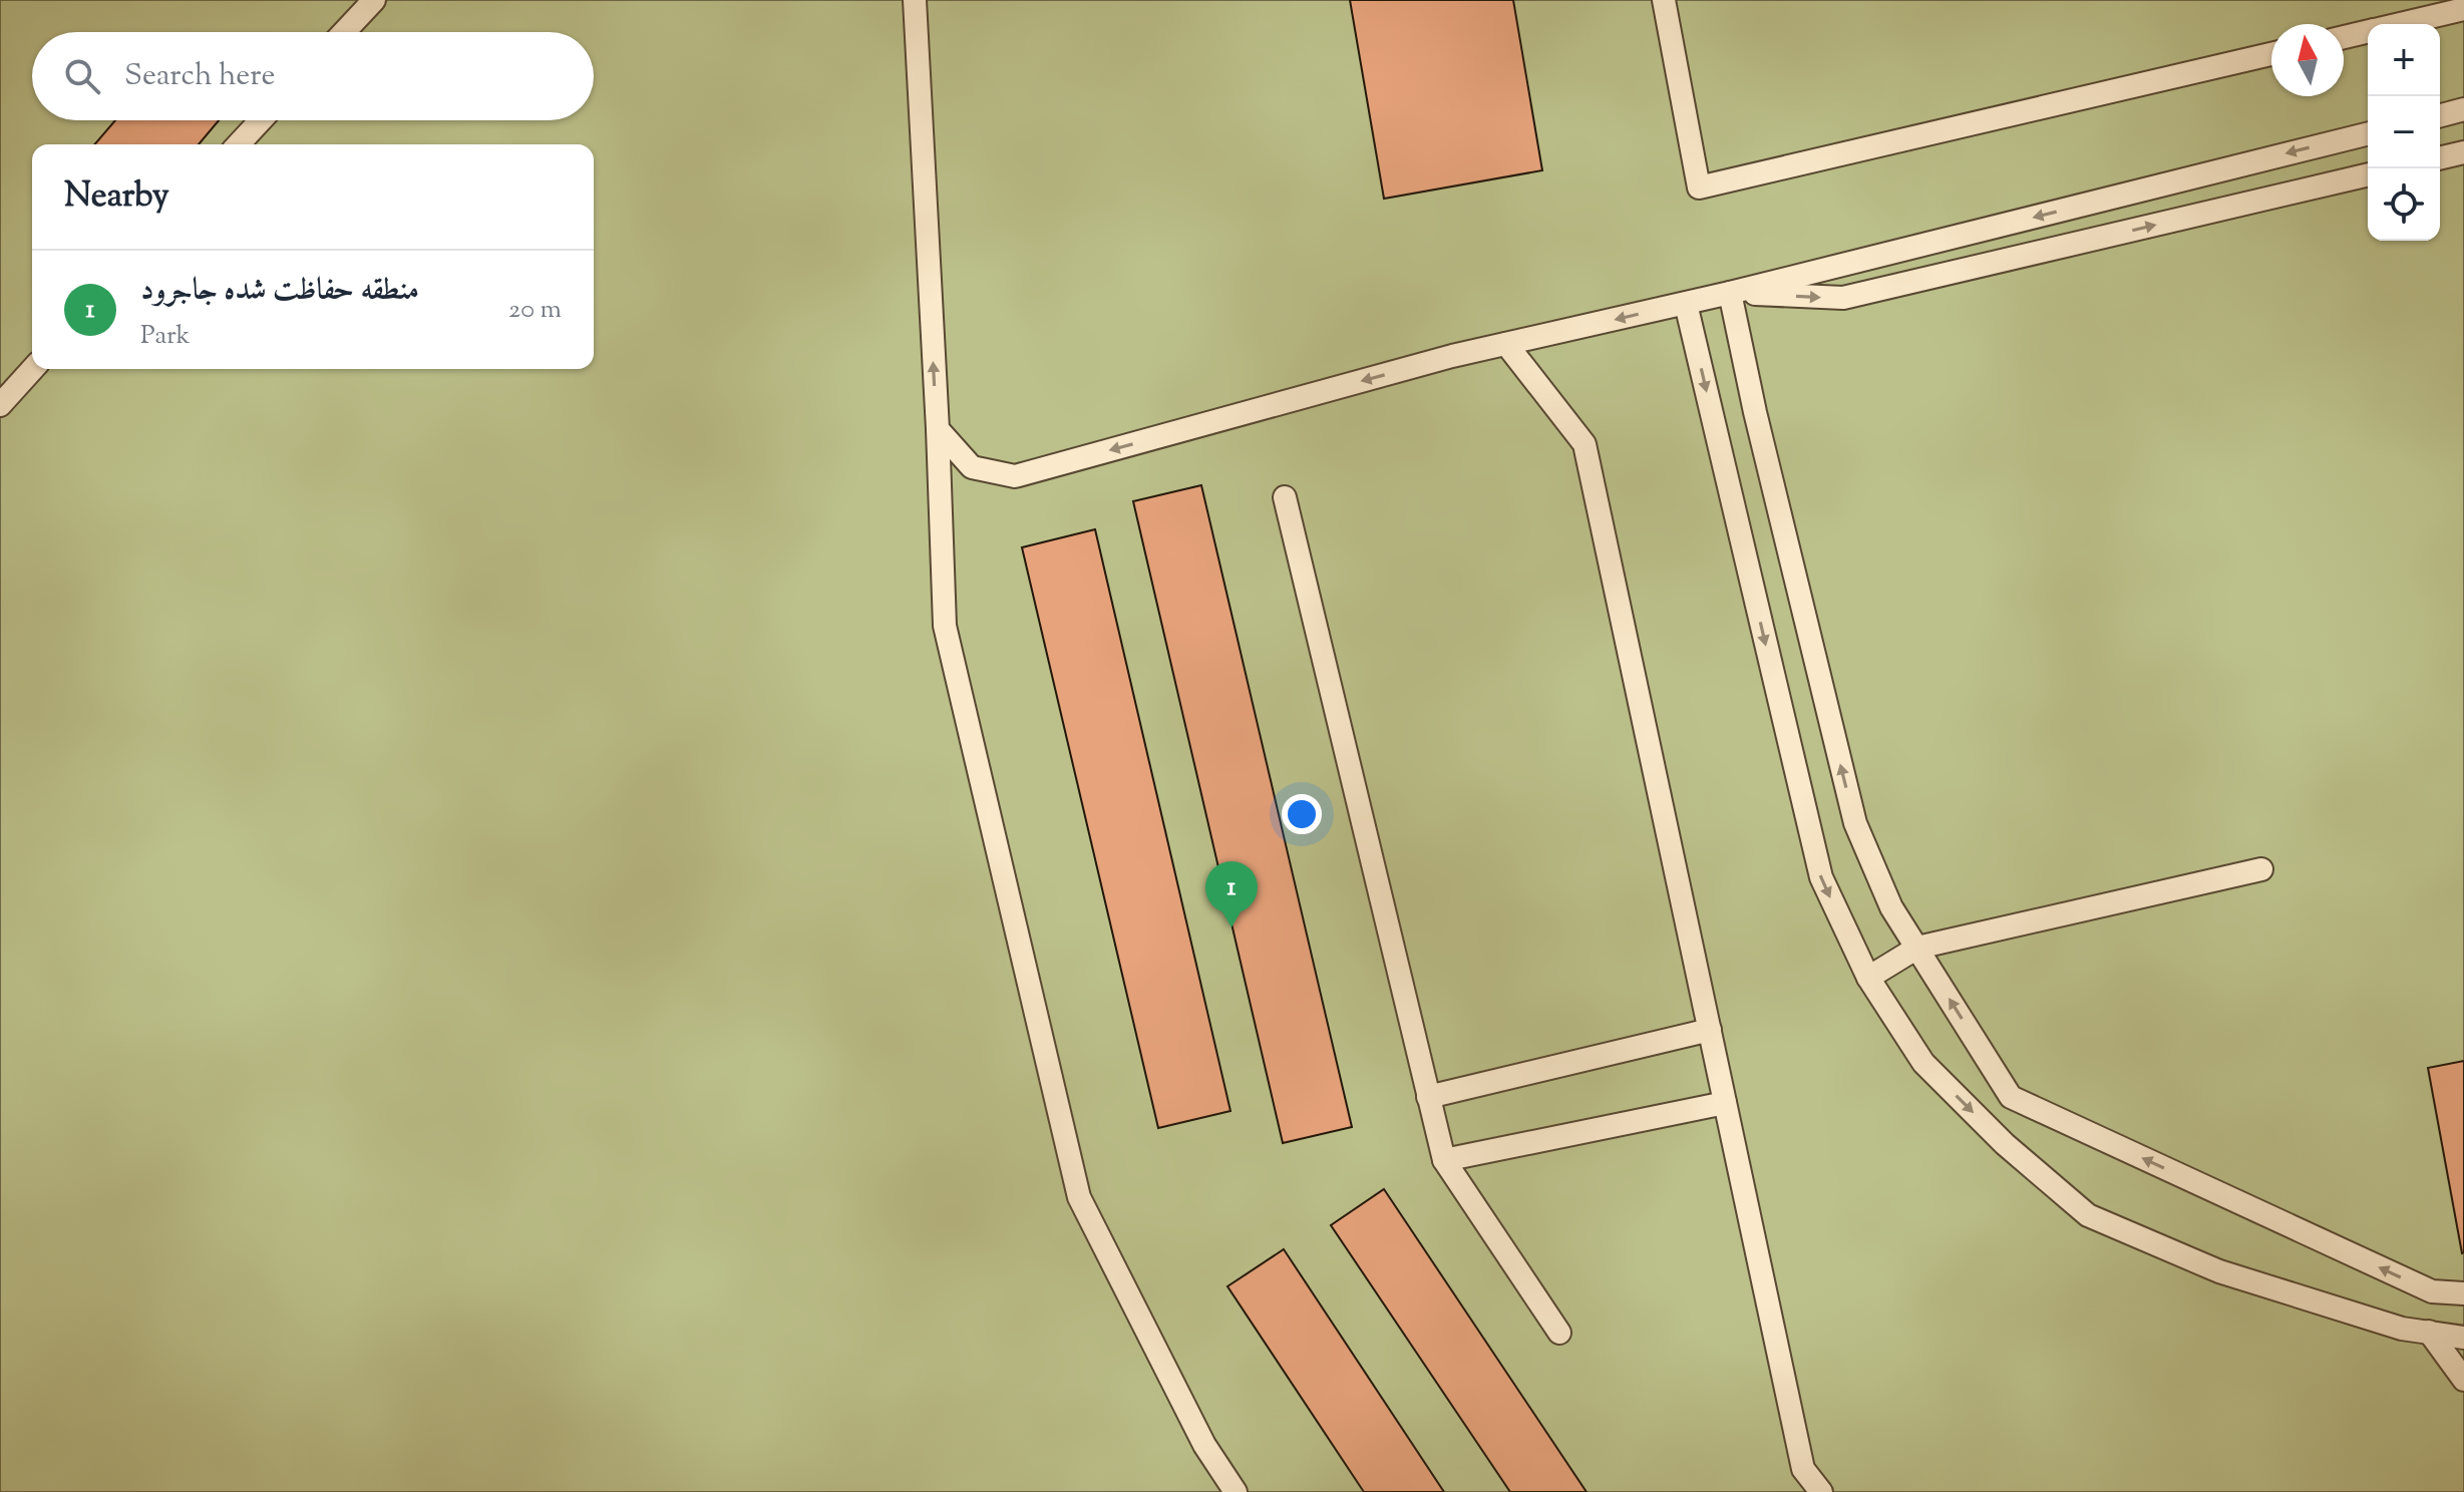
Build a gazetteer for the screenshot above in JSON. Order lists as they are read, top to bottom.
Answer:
{
  "north": "top",
  "page": {
    "map_buttons": ["+", "−"],
    "search": "Search here",
    "heading": "Nearby",
    "list": [
      {
        "mark": "1",
        "name": "منطقه حفاظت شده جاجرود",
        "note": "Park",
        "value": "20 m"
      }
    ],
    "pins": "1"
  }
}
